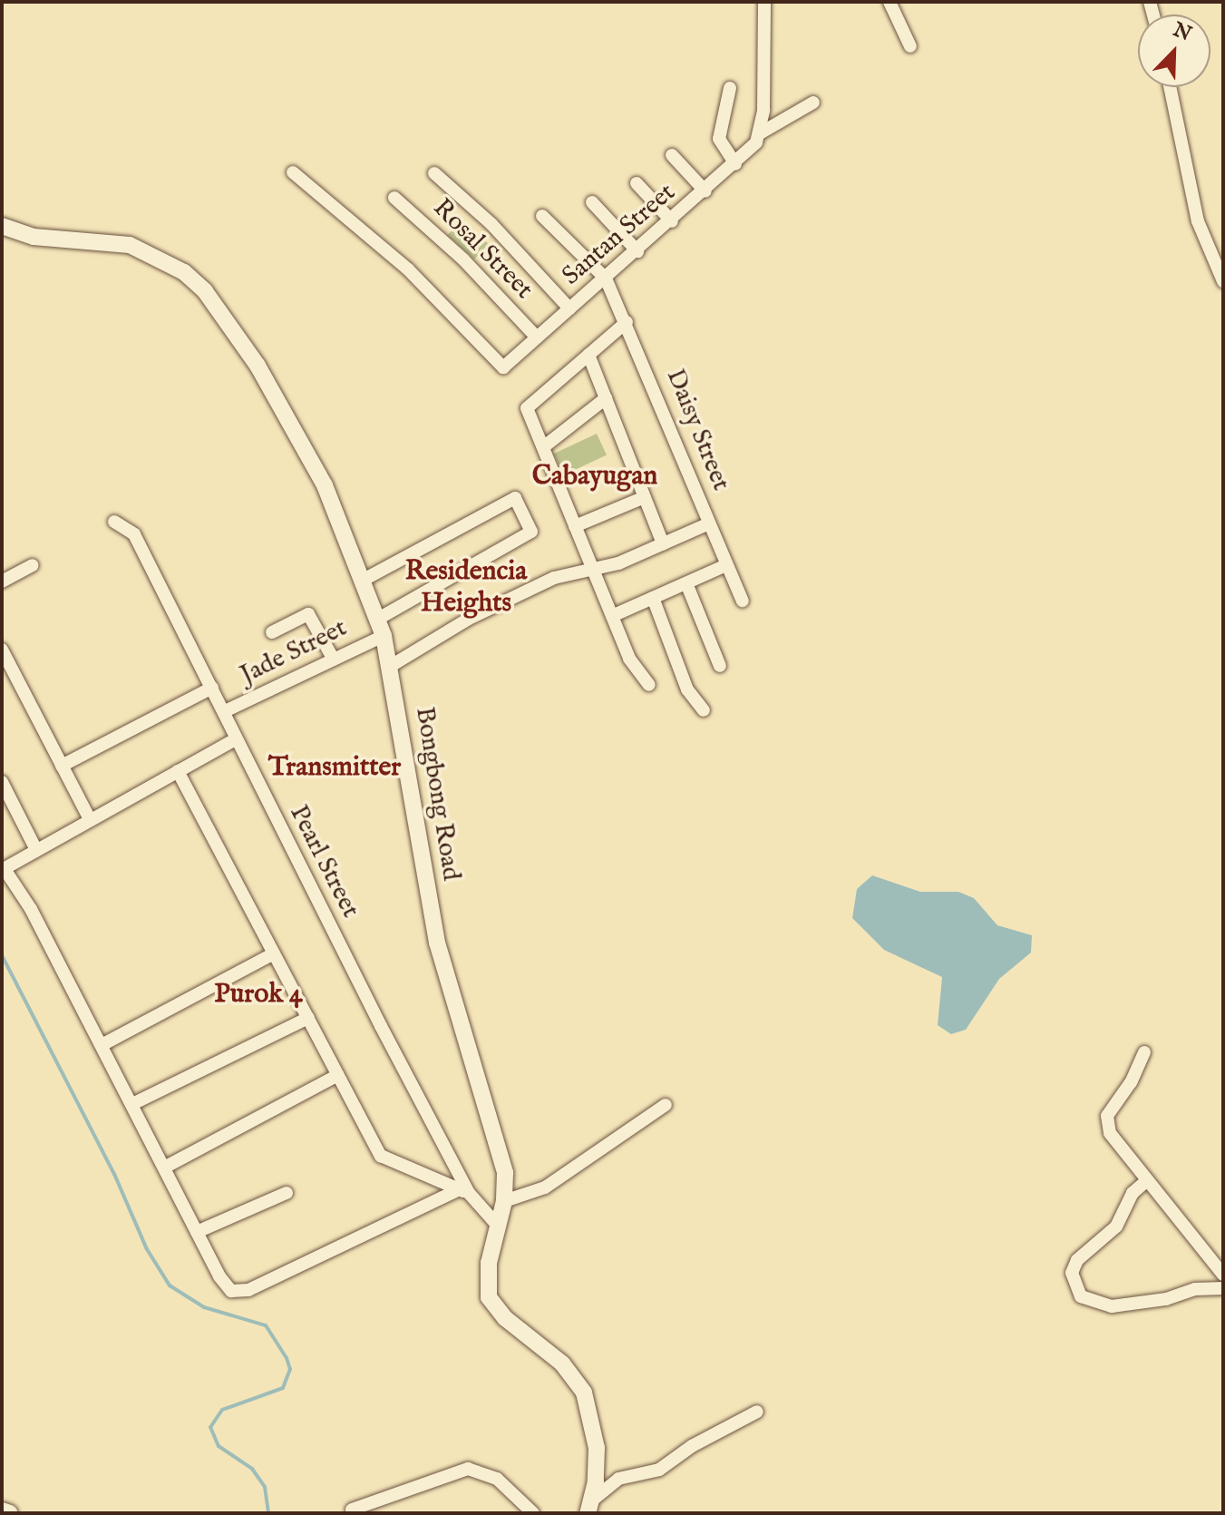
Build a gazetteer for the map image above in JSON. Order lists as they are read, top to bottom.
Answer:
{
  "streets": {
    "street": [
      "Santan Street",
      "Rosal Street",
      "Daisy Street",
      "Jade Street",
      "Bongbong Road",
      "Pearl Street"
    ]
  },
  "crossings": [
    ["Santan Street", "Rosal Street"],
    ["Santan Street", "Daisy Street"],
    ["Jade Street", "Bongbong Road"],
    ["Jade Street", "Pearl Street"],
    ["Bongbong Road", "Pearl Street"]
  ],
  "districts": [
    "Cabayugan",
    "Residencia Heights",
    "Transmitter",
    "Purok 4"
  ],
  "north": "top right"
}
